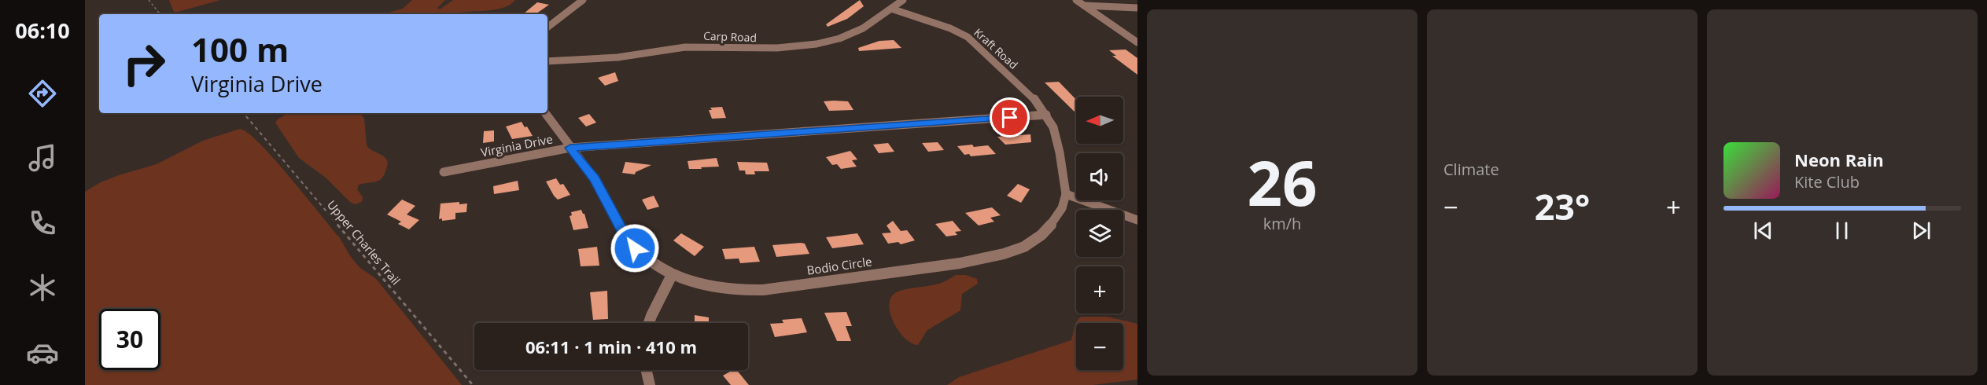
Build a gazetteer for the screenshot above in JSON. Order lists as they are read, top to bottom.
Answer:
{
  "streets": {
    "street": [
      "Carp Road",
      "Kraft Road",
      "Virginia Drive",
      "Bodio Circle"
    ],
    "path": ["Upper Charles Trail"]
  },
  "crossings": [
    ["Carp Road", "Kraft Road"],
    ["Kraft Road", "Virginia Drive"],
    ["Kraft Road", "Bodio Circle"],
    ["Virginia Drive", "Bodio Circle"]
  ],
  "north": "left",
  "page": {
    "tabs": "06:10",
    "tile": [
      ["26", "km/h"],
      "Climate"
    ],
    "turn": ["100 m", "Virginia Drive"],
    "map_buttons": ["+", "−"],
    "song": ["Neon Rain", "Kite Club"],
    "heat": ["−", "23°", "+"],
    "limit": "30",
    "trip": "06:11 · 1 min · 410 m"
  }
}
